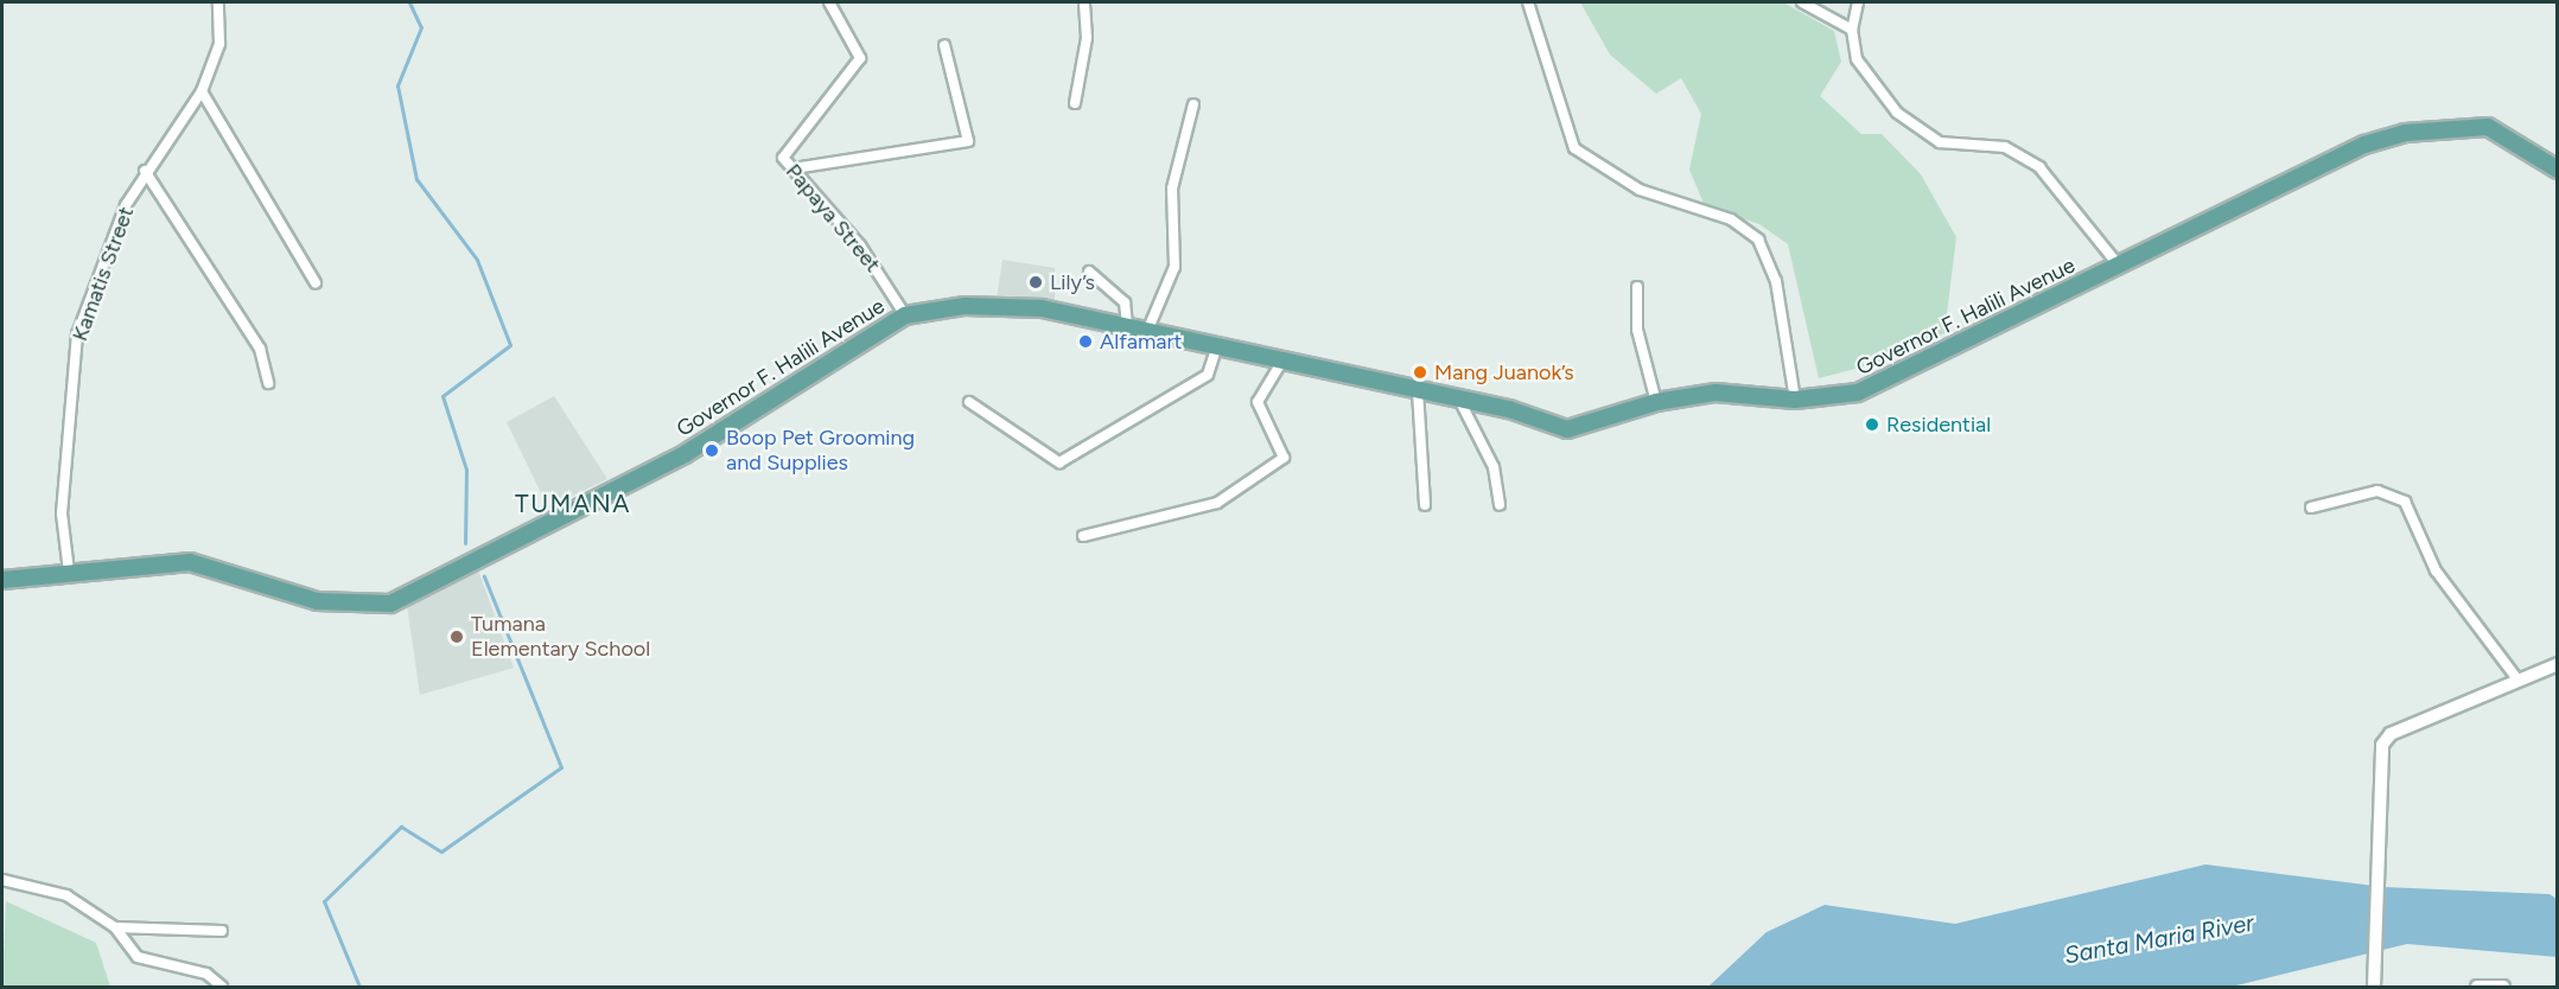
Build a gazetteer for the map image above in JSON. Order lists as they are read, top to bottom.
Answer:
{
  "streets": {
    "main road": ["Governor F. Halili Avenue"],
    "street": ["Papaya Street", "Kamatis Street"]
  },
  "crossings": [
    ["Papaya Street", "Governor F. Halili Avenue"],
    ["Kamatis Street", "Governor F. Halili Avenue"]
  ],
  "districts": ["TUMANA"],
  "water": ["Santa Maria River"],
  "places": [
    "Lily’s",
    "Alfamart",
    "Mang Juanok’s",
    "Residential",
    "Boop Pet Grooming and Supplies",
    "Tumana Elementary School"
  ]
}
